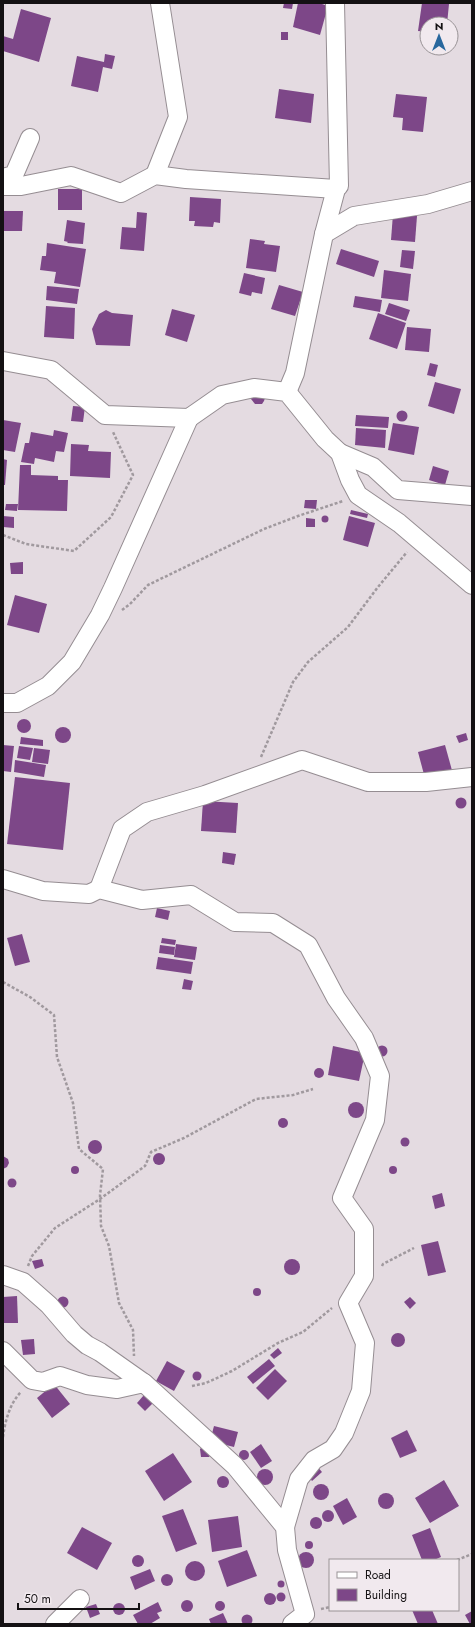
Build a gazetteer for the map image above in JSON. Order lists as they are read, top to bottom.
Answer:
{
  "legend": ["Road", "Building"],
  "scale_bar": "50 m",
  "north": "top"
}
